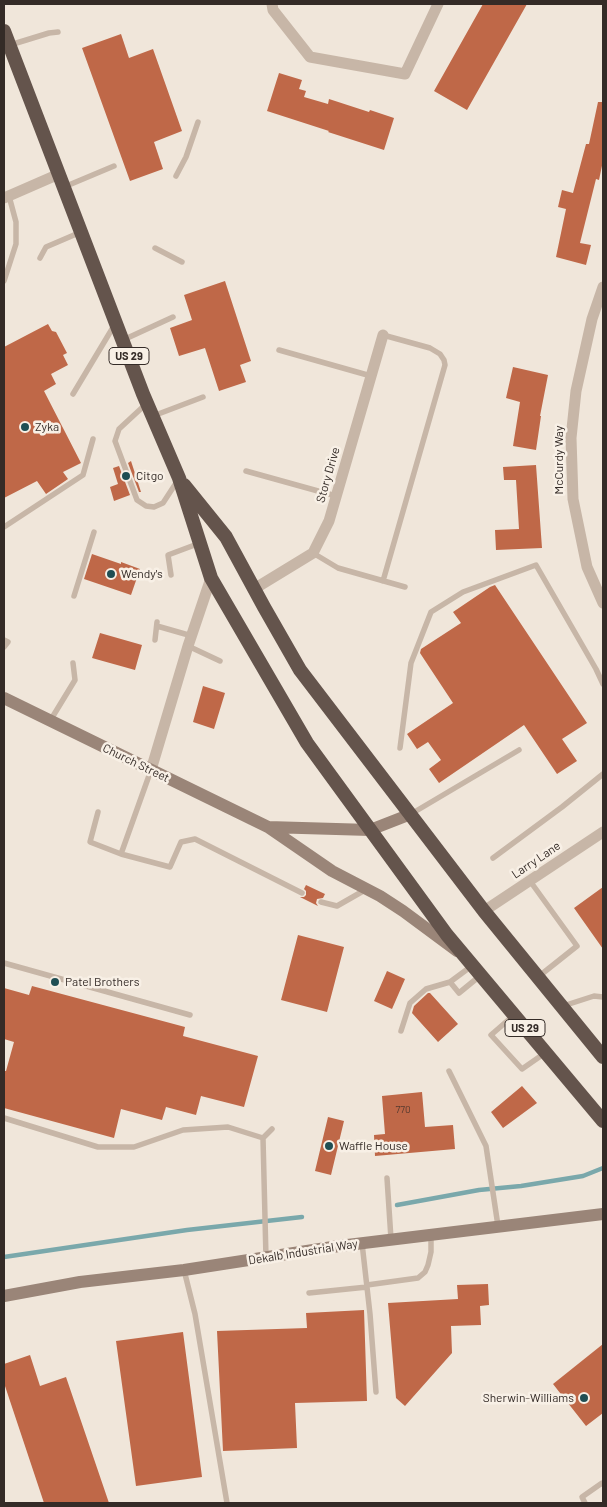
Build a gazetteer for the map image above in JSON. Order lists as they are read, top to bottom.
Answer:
{
  "streets": {
    "highway": ["US 29"],
    "main road": ["Church Street", "Dekalb Industrial Way"],
    "street": ["McCurdy Way", "Story Drive", "Larry Lane"]
  },
  "crossings": [
    ["US 29", "Church Street"],
    ["US 29", "Larry Lane"]
  ],
  "places": [
    "Zyka",
    "Citgo",
    "Wendy's",
    "Patel Brothers",
    "Waffle House",
    "Sherwin-Williams"
  ],
  "house_numbers": ["770"]
}
